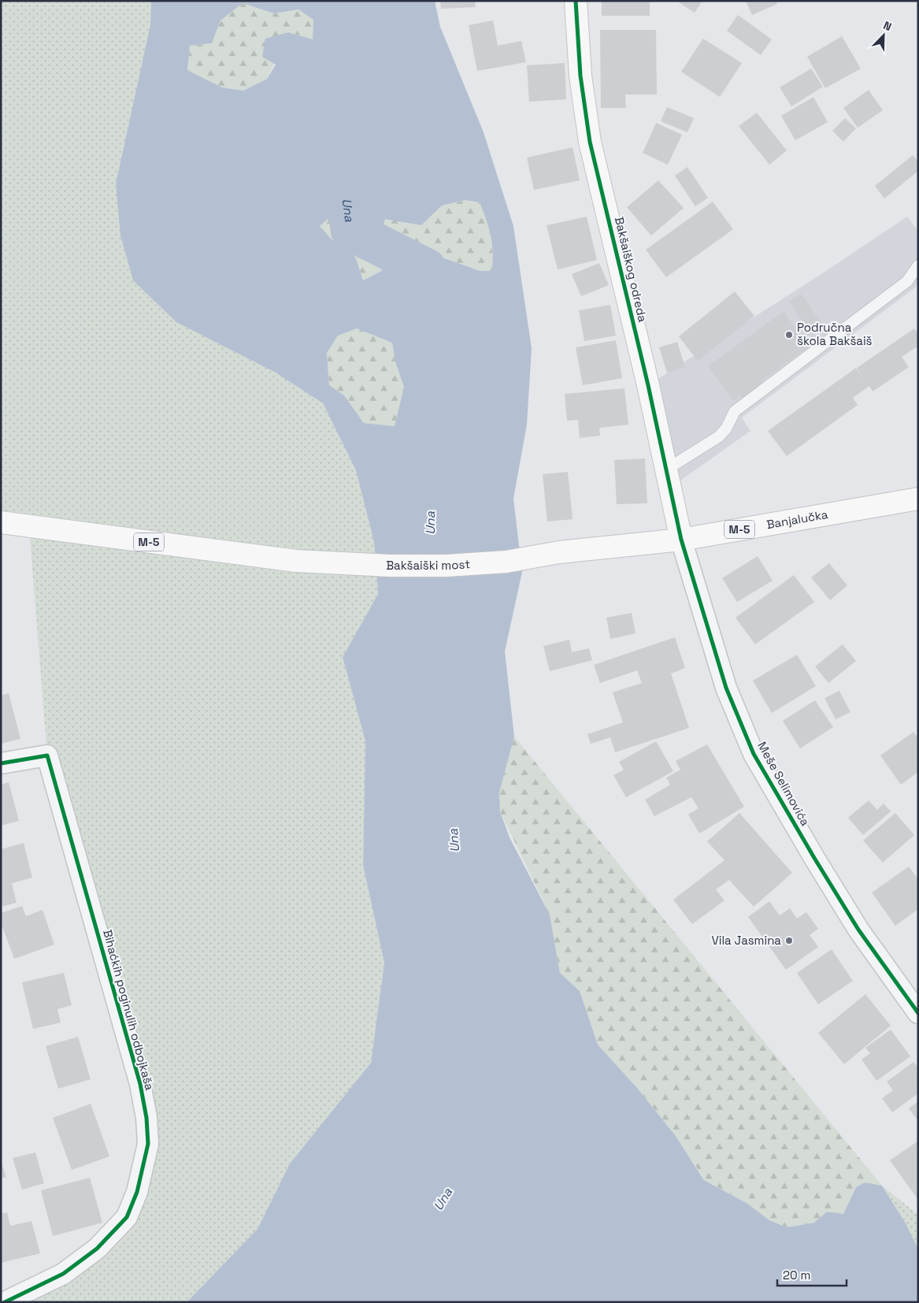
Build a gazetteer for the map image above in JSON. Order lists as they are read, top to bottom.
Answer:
{
  "streets": {
    "main road": [
      "Bakšaiškog odreda",
      "Banjalučka",
      "M-5",
      "Bakšaiški most"
    ],
    "street": ["Meše Selimovića", "Bihaćkih poginulih odbojkaša"]
  },
  "crossings": [
    ["Bakšaiškog odreda", "Banjalučka"],
    ["Bakšaiškog odreda", "Meše Selimovića"],
    ["Banjalučka", "Bakšaiški most"],
    ["Banjalučka", "Meše Selimovića"]
  ],
  "water": ["Una"],
  "places": ["Područna škola Bakšaiš", "Vila Jasmina"],
  "scale_bar": "20 m",
  "north": "top right"
}
